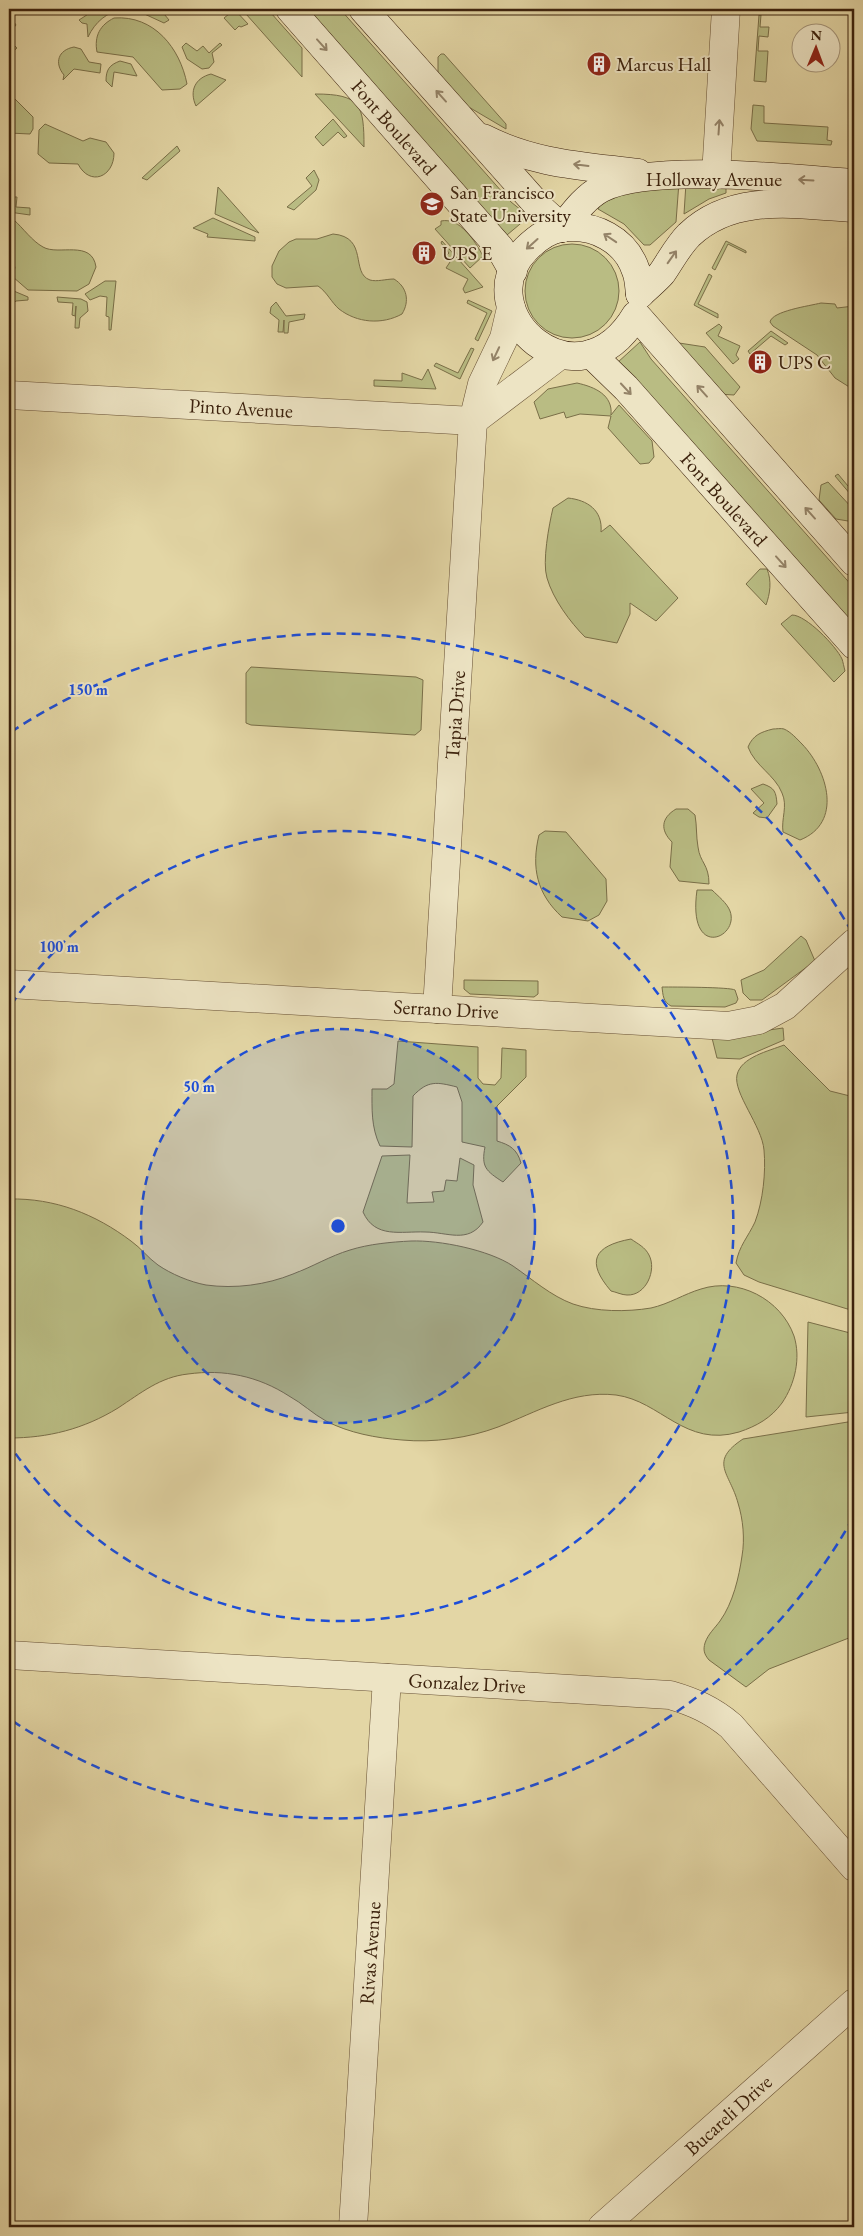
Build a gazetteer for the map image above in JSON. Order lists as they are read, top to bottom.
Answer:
{
  "streets": {
    "street": [
      "Font Boulevard",
      "Holloway Avenue",
      "Pinto Avenue",
      "Tapia Drive",
      "Serrano Drive",
      "Gonzalez Drive",
      "Rivas Avenue",
      "Bucareli Drive"
    ]
  },
  "crossings": [
    ["Font Boulevard", "Holloway Avenue"],
    ["Font Boulevard", "Tapia Drive"],
    ["Holloway Avenue", "Tapia Drive"],
    ["Pinto Avenue", "Tapia Drive"],
    ["Tapia Drive", "Serrano Drive"],
    ["Gonzalez Drive", "Rivas Avenue"]
  ],
  "places": {
    "building": ["Marcus Hall", "UPS E", "UPS C"],
    "school or university": ["San Francisco State University"]
  },
  "north": "top",
  "rings": ["150 m", "100 m", "50 m"]
}
